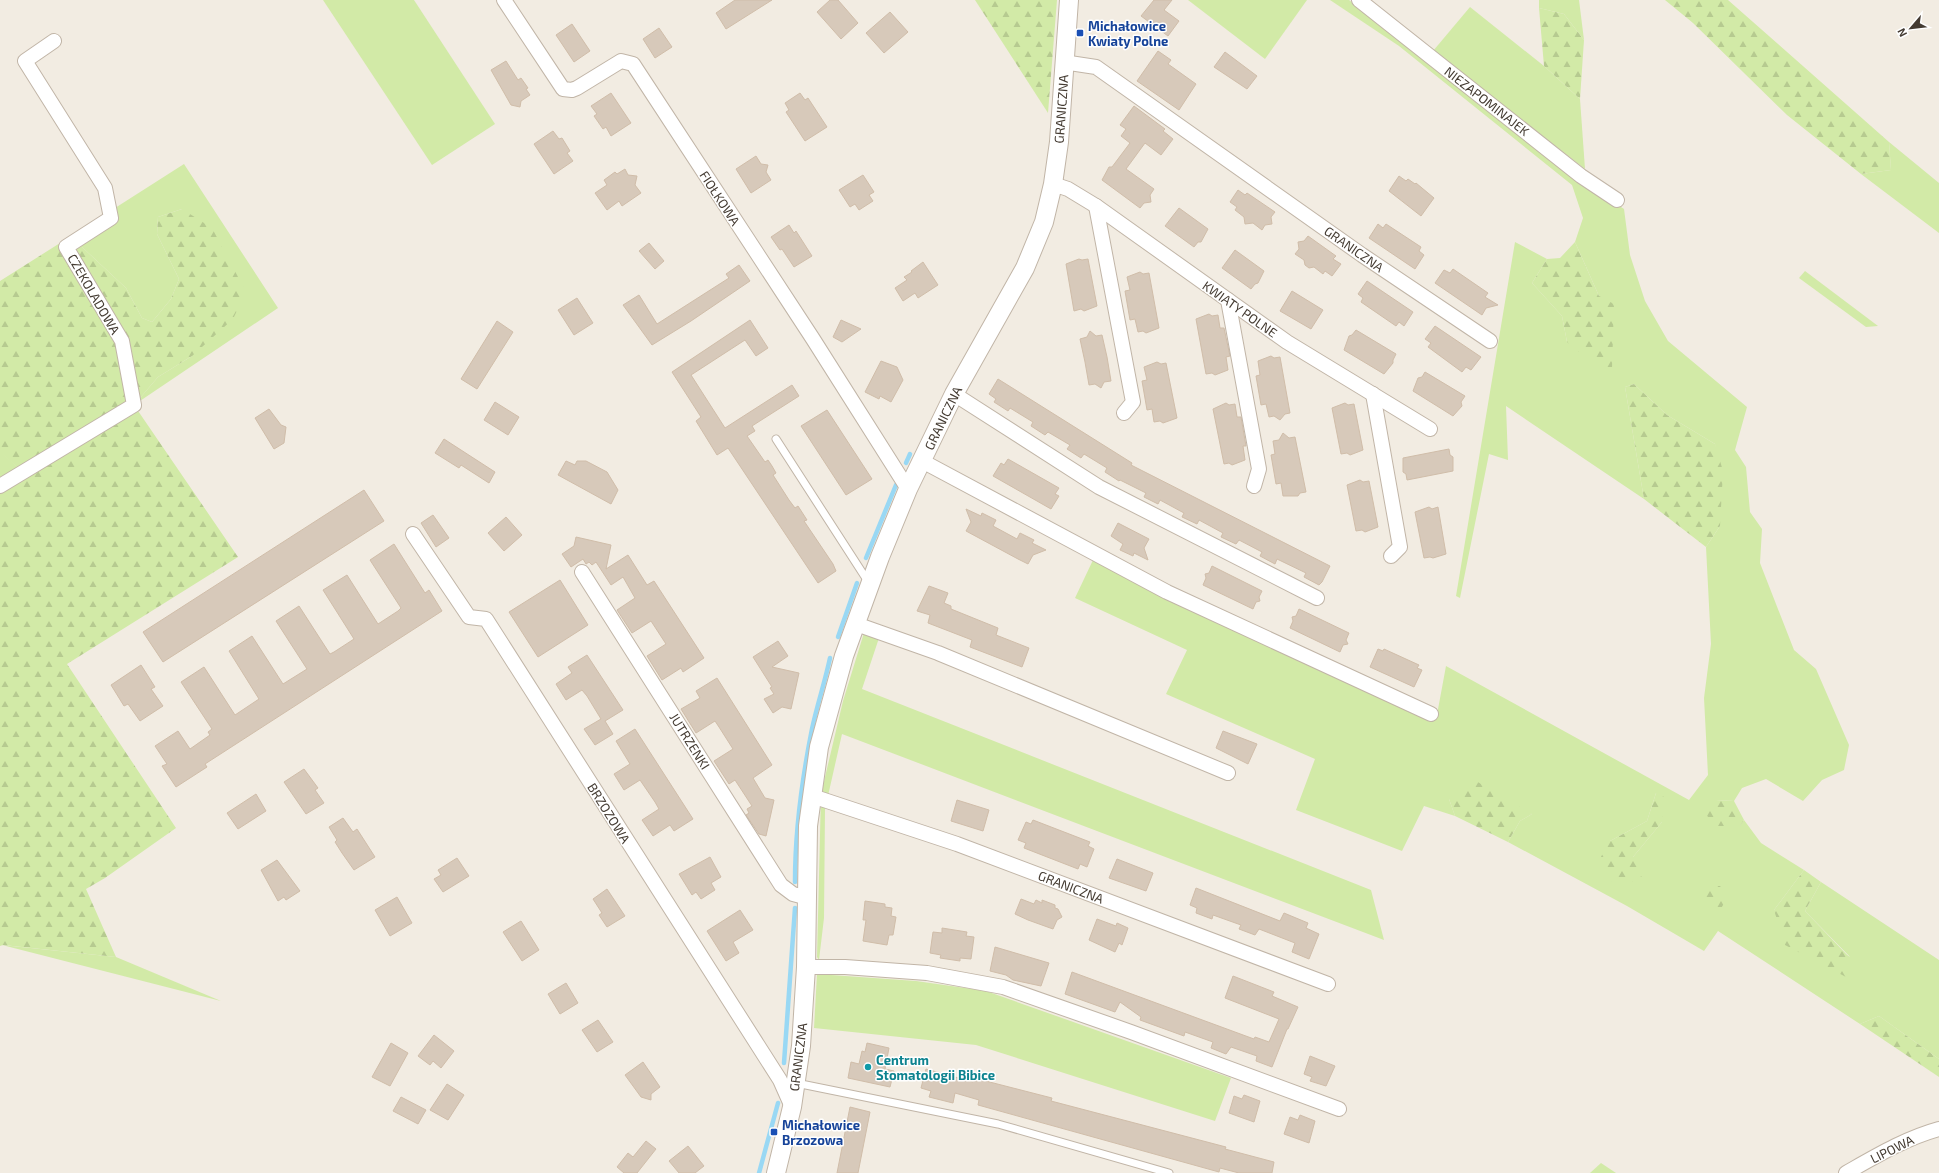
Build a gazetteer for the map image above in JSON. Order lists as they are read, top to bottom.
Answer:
{
  "streets": {
    "street": [
      "NIEZAPOMINAJEK",
      "GRANICZNA",
      "FIOŁKOWA",
      "CZEKOLADOWA",
      "KWIATY POLNE",
      "JUTRZENKI",
      "BRZOZOWA",
      "LIPOWA"
    ]
  },
  "crossings": [
    ["GRANICZNA", "FIOŁKOWA"],
    ["GRANICZNA", "KWIATY POLNE"],
    ["GRANICZNA", "JUTRZENKI"],
    ["GRANICZNA", "BRZOZOWA"]
  ],
  "places": {
    "transit": ["Michałowice Kwiaty Polne", "Michałowice Brzozowa"],
    "other": ["Centrum Stomatologii Bibice"]
  },
  "north": "bottom left"
}
